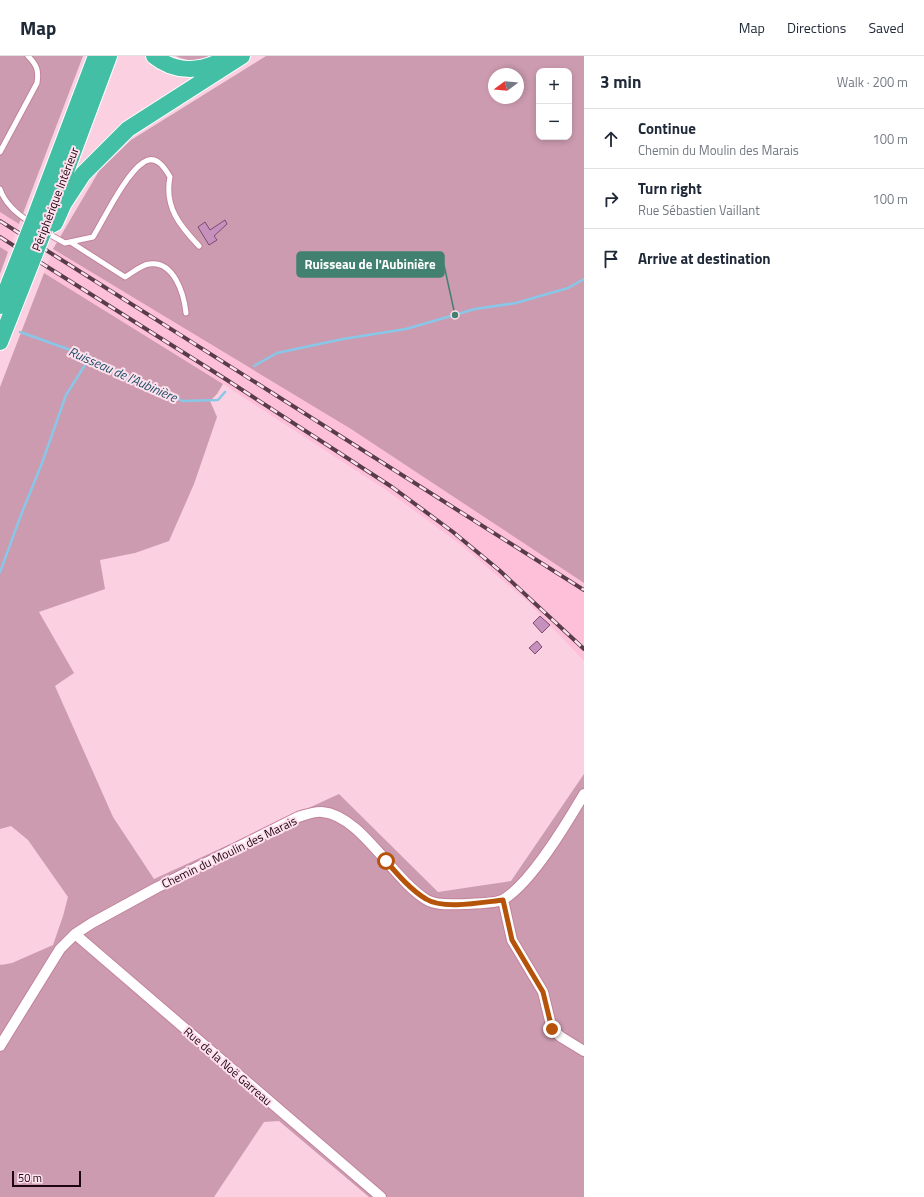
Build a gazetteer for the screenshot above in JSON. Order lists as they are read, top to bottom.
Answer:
{
  "streets": {
    "highway": ["Périphérique Intérieur"],
    "street": ["Chemin du Moulin des Marais", "Rue de la Noë Garreau"]
  },
  "crossings": [
    ["Chemin du Moulin des Marais", "Rue de la Noë Garreau"]
  ],
  "water": ["Ruisseau de l'Aubinière"],
  "places": ["Ruisseau de l'Aubinière"],
  "scale_bar": "50 m",
  "north": "left",
  "page": {
    "header": "Map",
    "nav": ["Map", "Directions", "Saved"],
    "heading": ["3 min", "Walk · 200 m"],
    "map_buttons": ["+", "−"],
    "list": [
      ["Continue", "Chemin du Moulin des Marais", "100 m"],
      ["Turn right", "Rue Sébastien Vaillant", "100 m"],
      "Arrive at destination"
    ],
    "scale": "50 m"
  }
}
